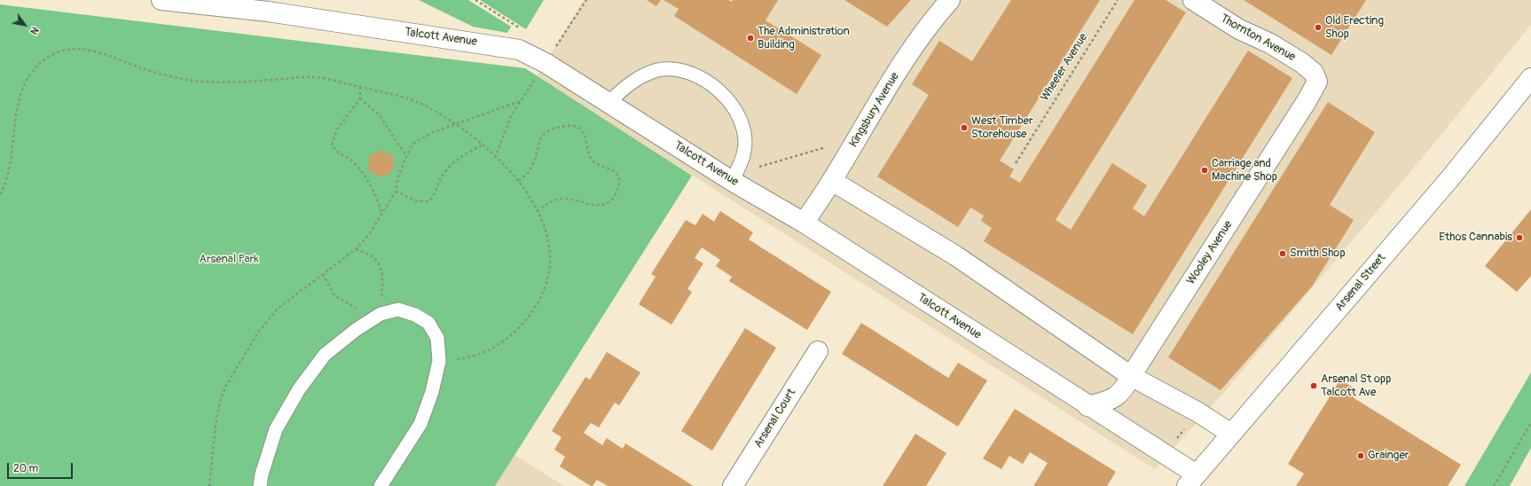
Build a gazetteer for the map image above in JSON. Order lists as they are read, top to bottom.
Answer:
{
  "streets": {
    "street": [
      "Talcott Avenue",
      "Thornton Avenue",
      "Kingsbury Avenue",
      "Wooley Avenue",
      "Arsenal Street",
      "Arsenal Court"
    ],
    "path": ["Wheeler Avenue"]
  },
  "crossings": [
    ["Talcott Avenue", "Kingsbury Avenue"],
    ["Talcott Avenue", "Wooley Avenue"],
    ["Talcott Avenue", "Arsenal Street"],
    ["Thornton Avenue", "Wooley Avenue"]
  ],
  "parks": ["Arsenal Park"],
  "places": [
    "Old Erecting Shop",
    "The Administration Building",
    "West Timber Storehouse",
    "Carriage and Machine Shop",
    "Ethos Cannabis",
    "Smith Shop",
    "Arsenal St opp Talcott Ave",
    "Grainger"
  ],
  "scale_bar": "20 m",
  "north": "bottom right"
}
